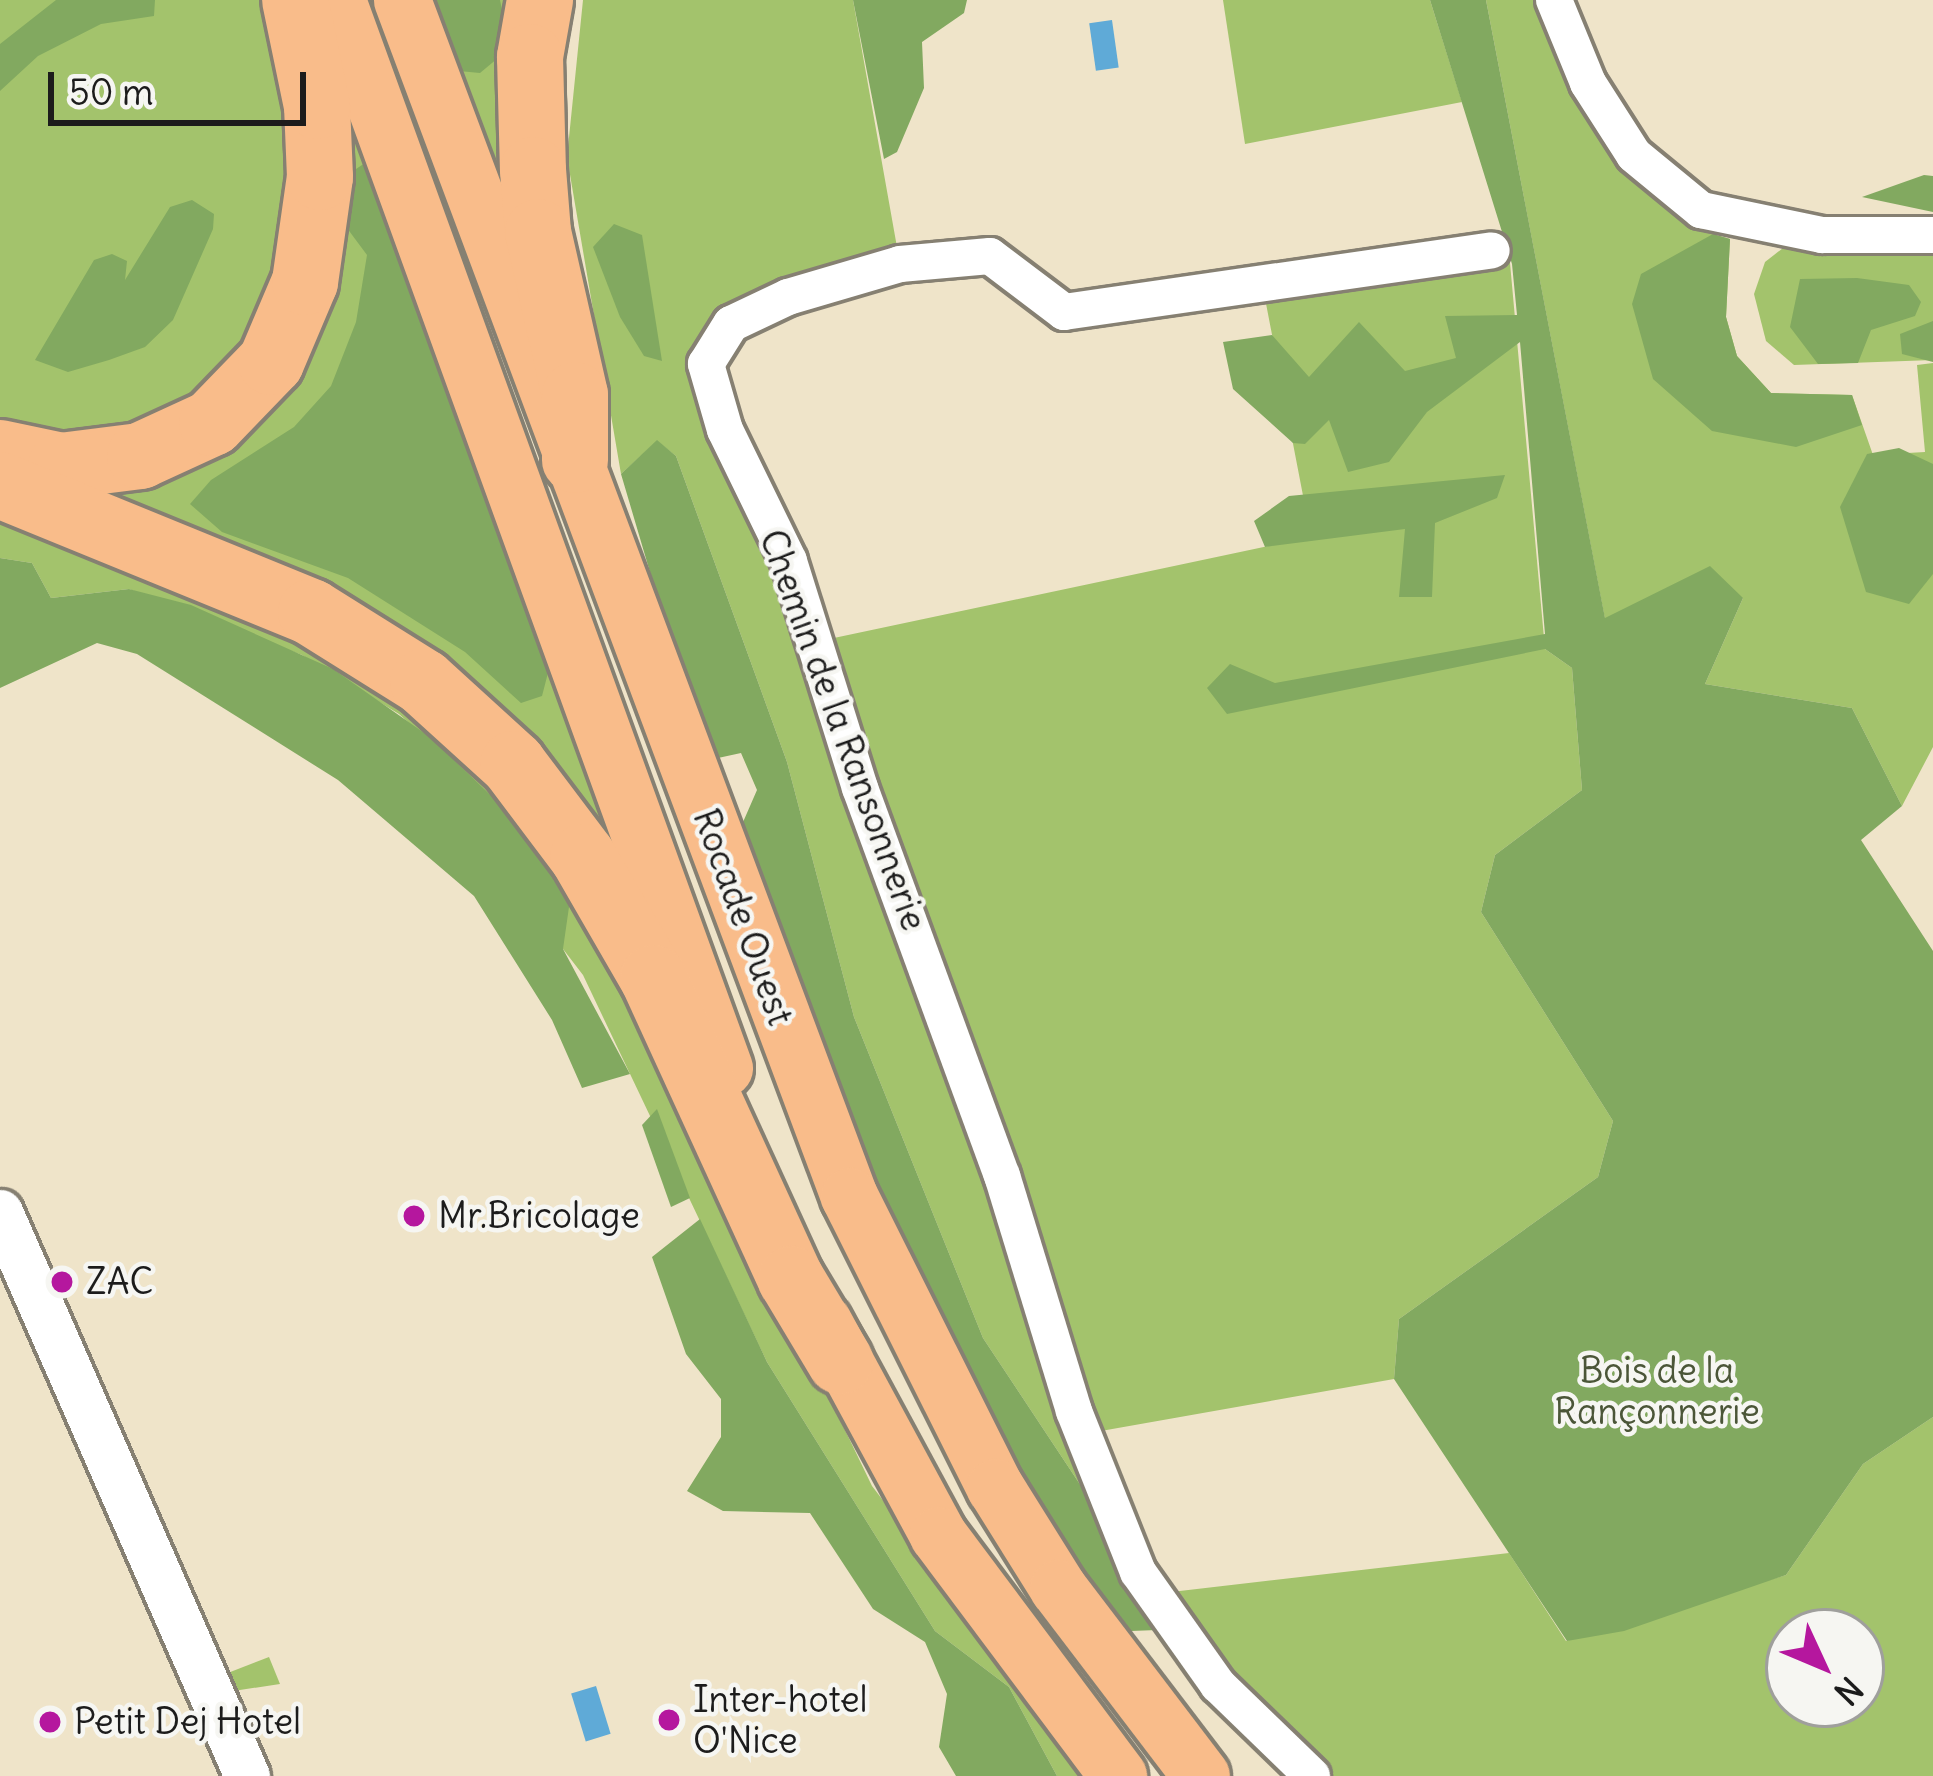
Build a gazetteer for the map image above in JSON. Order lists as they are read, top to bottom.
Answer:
{
  "streets": {
    "main road": ["Rocade Ouest"],
    "street": ["Chemin de la Ransonnerie"]
  },
  "parks": ["Bois de la Rançonnerie"],
  "places": [
    "Mr.Bricolage",
    "ZAC",
    "Inter-hotel O'Nice",
    "Petit Dej Hotel"
  ],
  "scale_bar": "50 m",
  "north": "bottom right"
}
